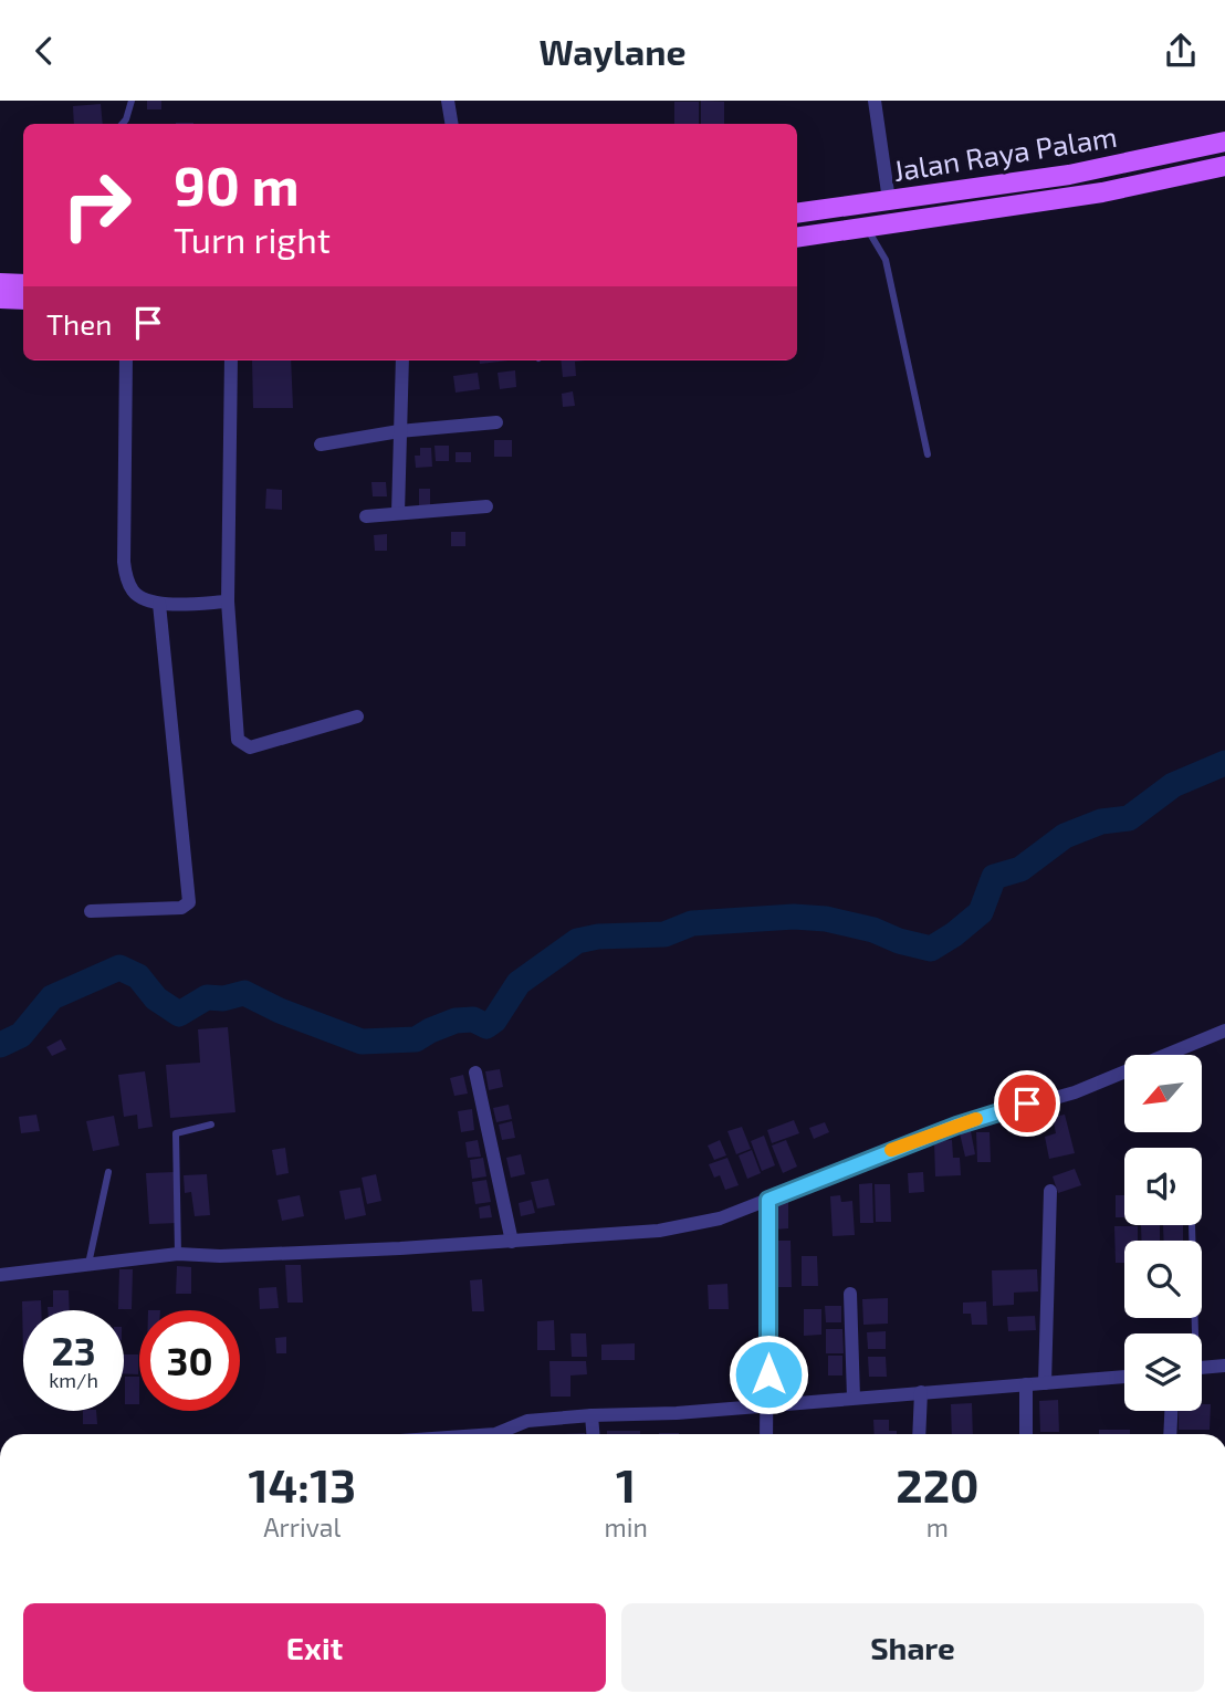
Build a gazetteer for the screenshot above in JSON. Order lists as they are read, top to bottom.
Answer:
{
  "streets": {
    "main road": ["Jalan Raya Palam"]
  },
  "north": "bottom left",
  "page": {
    "header": "Waylane",
    "turn": ["90 m", "Turn right"],
    "then": "Then",
    "speed": "23 km/h",
    "limit": "30",
    "eta": [
      "14:13",
      "Arrival",
      "1",
      "min",
      "220",
      "m"
    ],
    "buttons": ["Exit", "Share"]
  }
}
